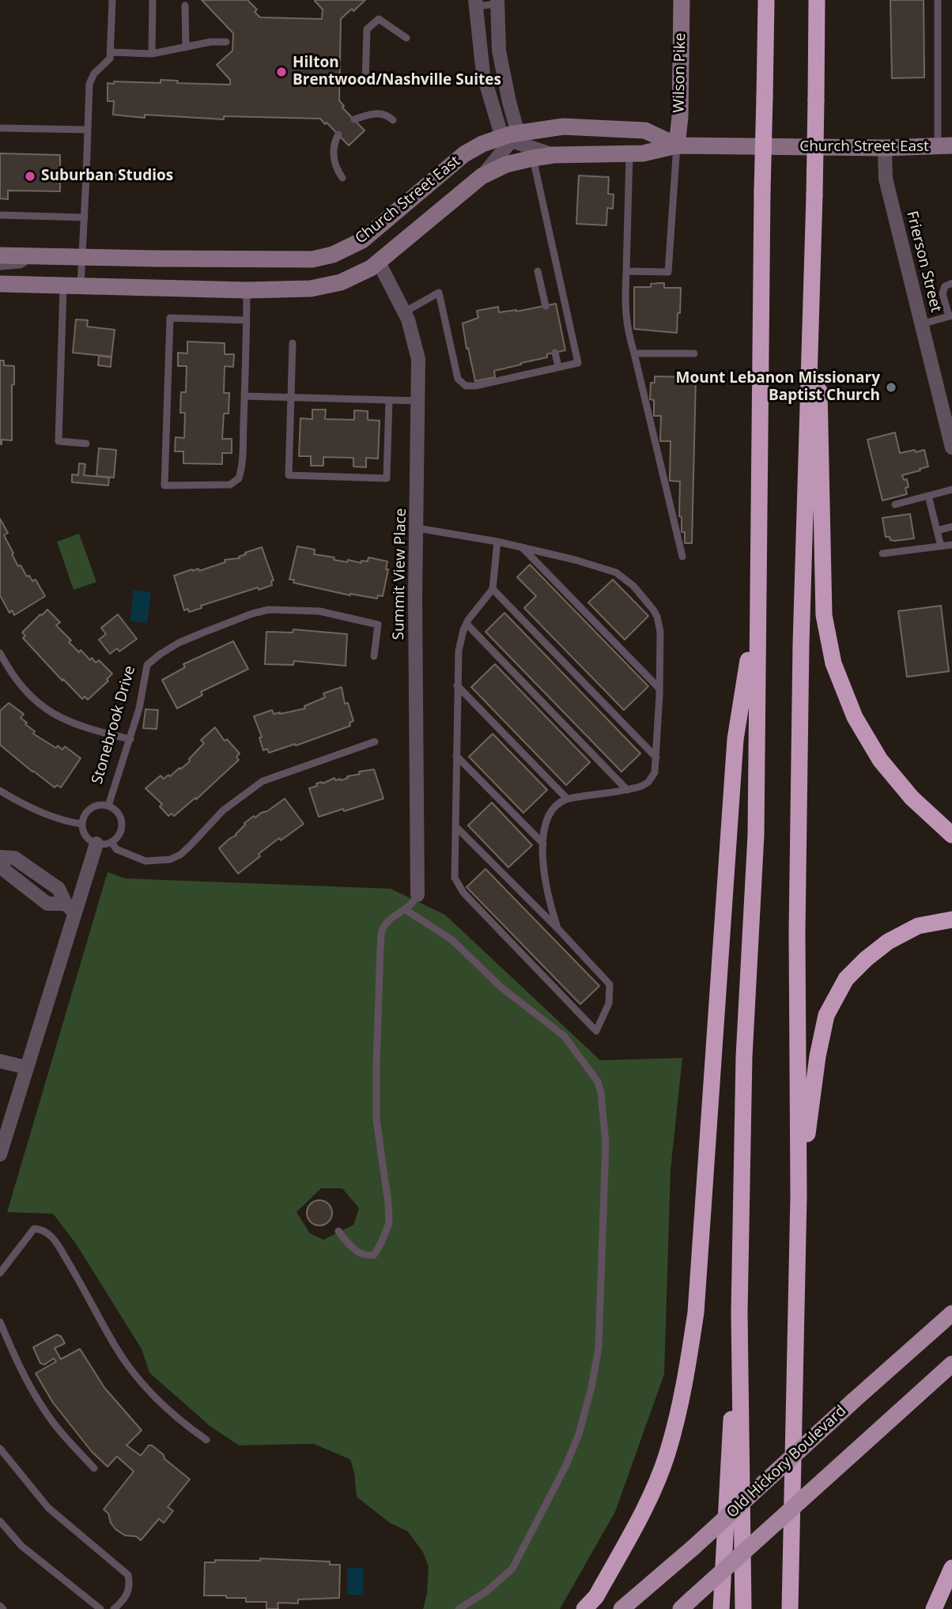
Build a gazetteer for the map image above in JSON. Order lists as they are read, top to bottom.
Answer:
{
  "streets": {
    "main road": ["Wilson Pike", "Church Street East", "Old Hickory Boulevard"],
    "street": ["Frierson Street", "Summit View Place"],
    "lane": ["Stonebrook Drive"]
  },
  "crossings": [
    ["Wilson Pike", "Church Street East"],
    ["Church Street East", "Frierson Street"],
    ["Church Street East", "Summit View Place"]
  ],
  "places": ["Hilton Brentwood/Nashville Suites", "Suburban Studios", "Mount Lebanon Missionary Baptist Church"]
}
